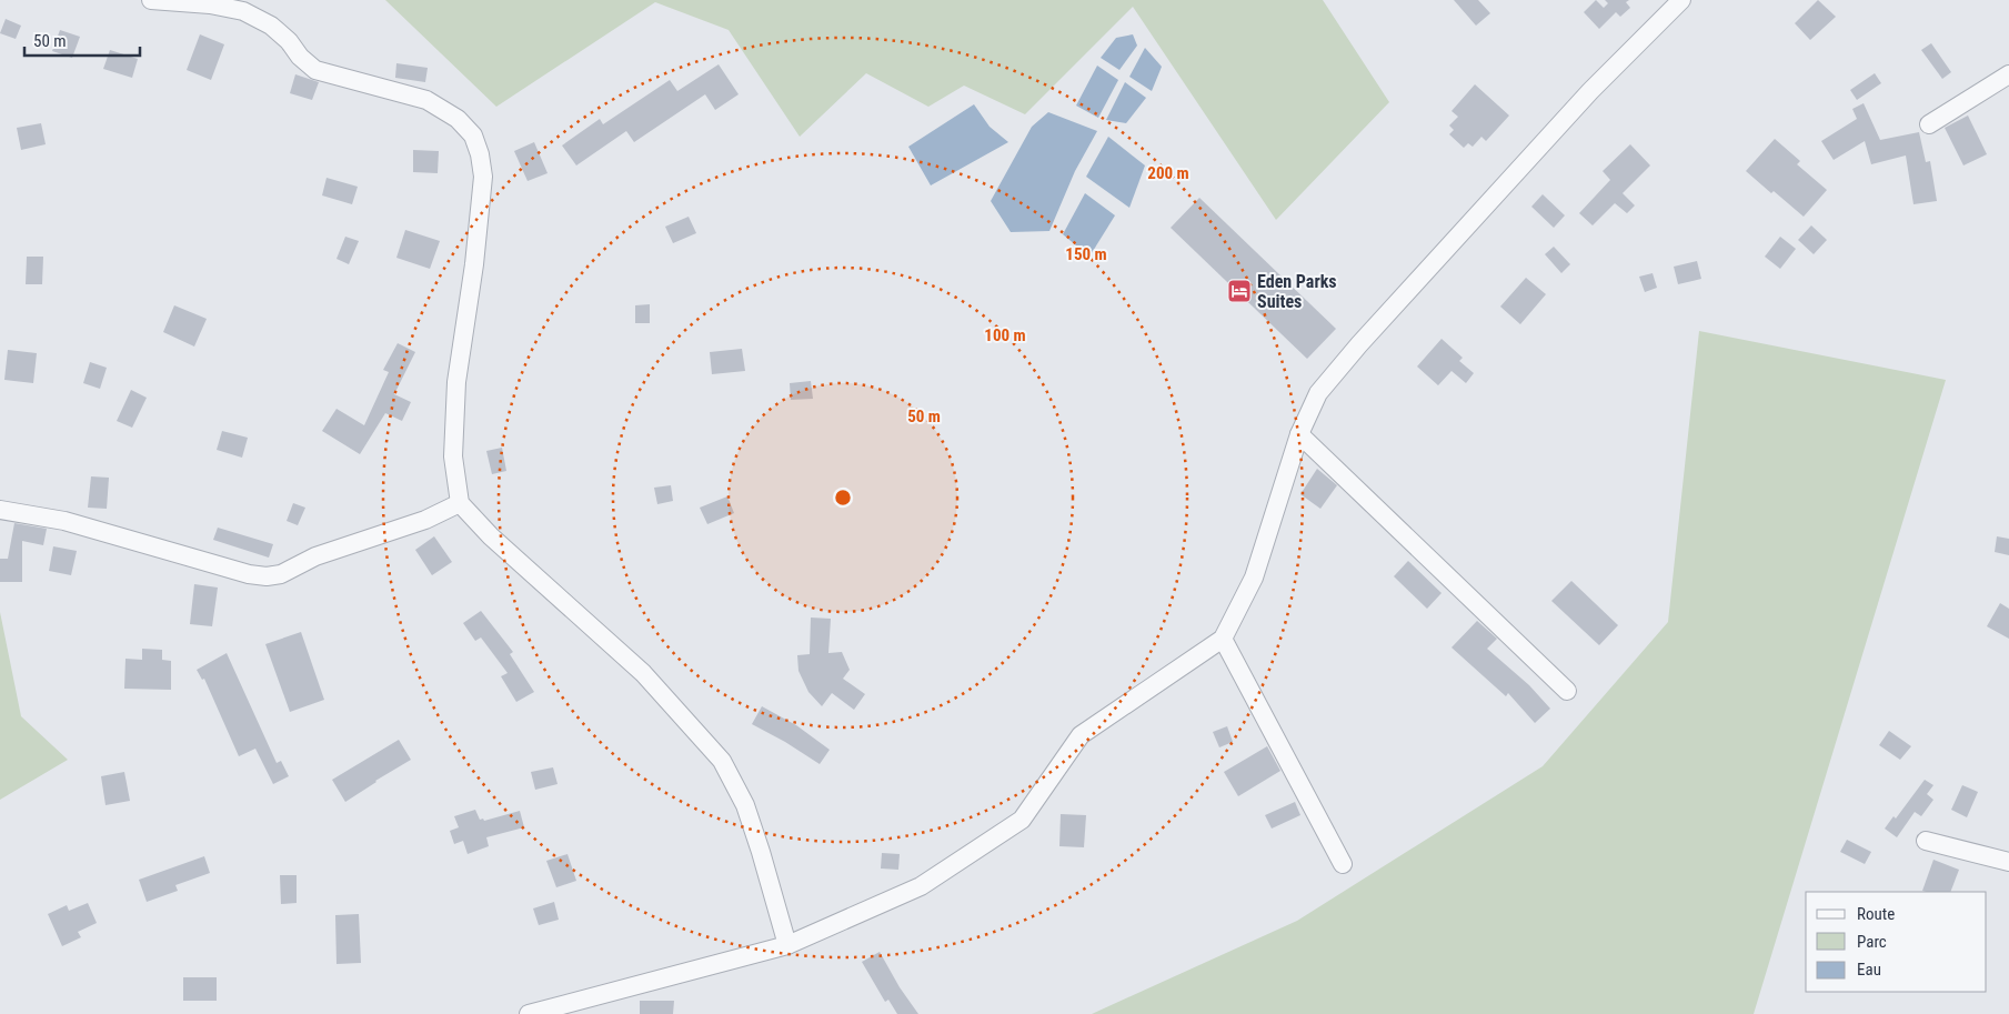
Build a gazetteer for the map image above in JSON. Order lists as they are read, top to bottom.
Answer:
{
  "places": {
    "hotel": ["Eden Parks Suites"]
  },
  "legend": ["Route", "Parc", "Eau"],
  "scale_bar": "50 m",
  "rings": [
    "200 m",
    "150 m",
    "100 m",
    "50 m"
  ]
}
